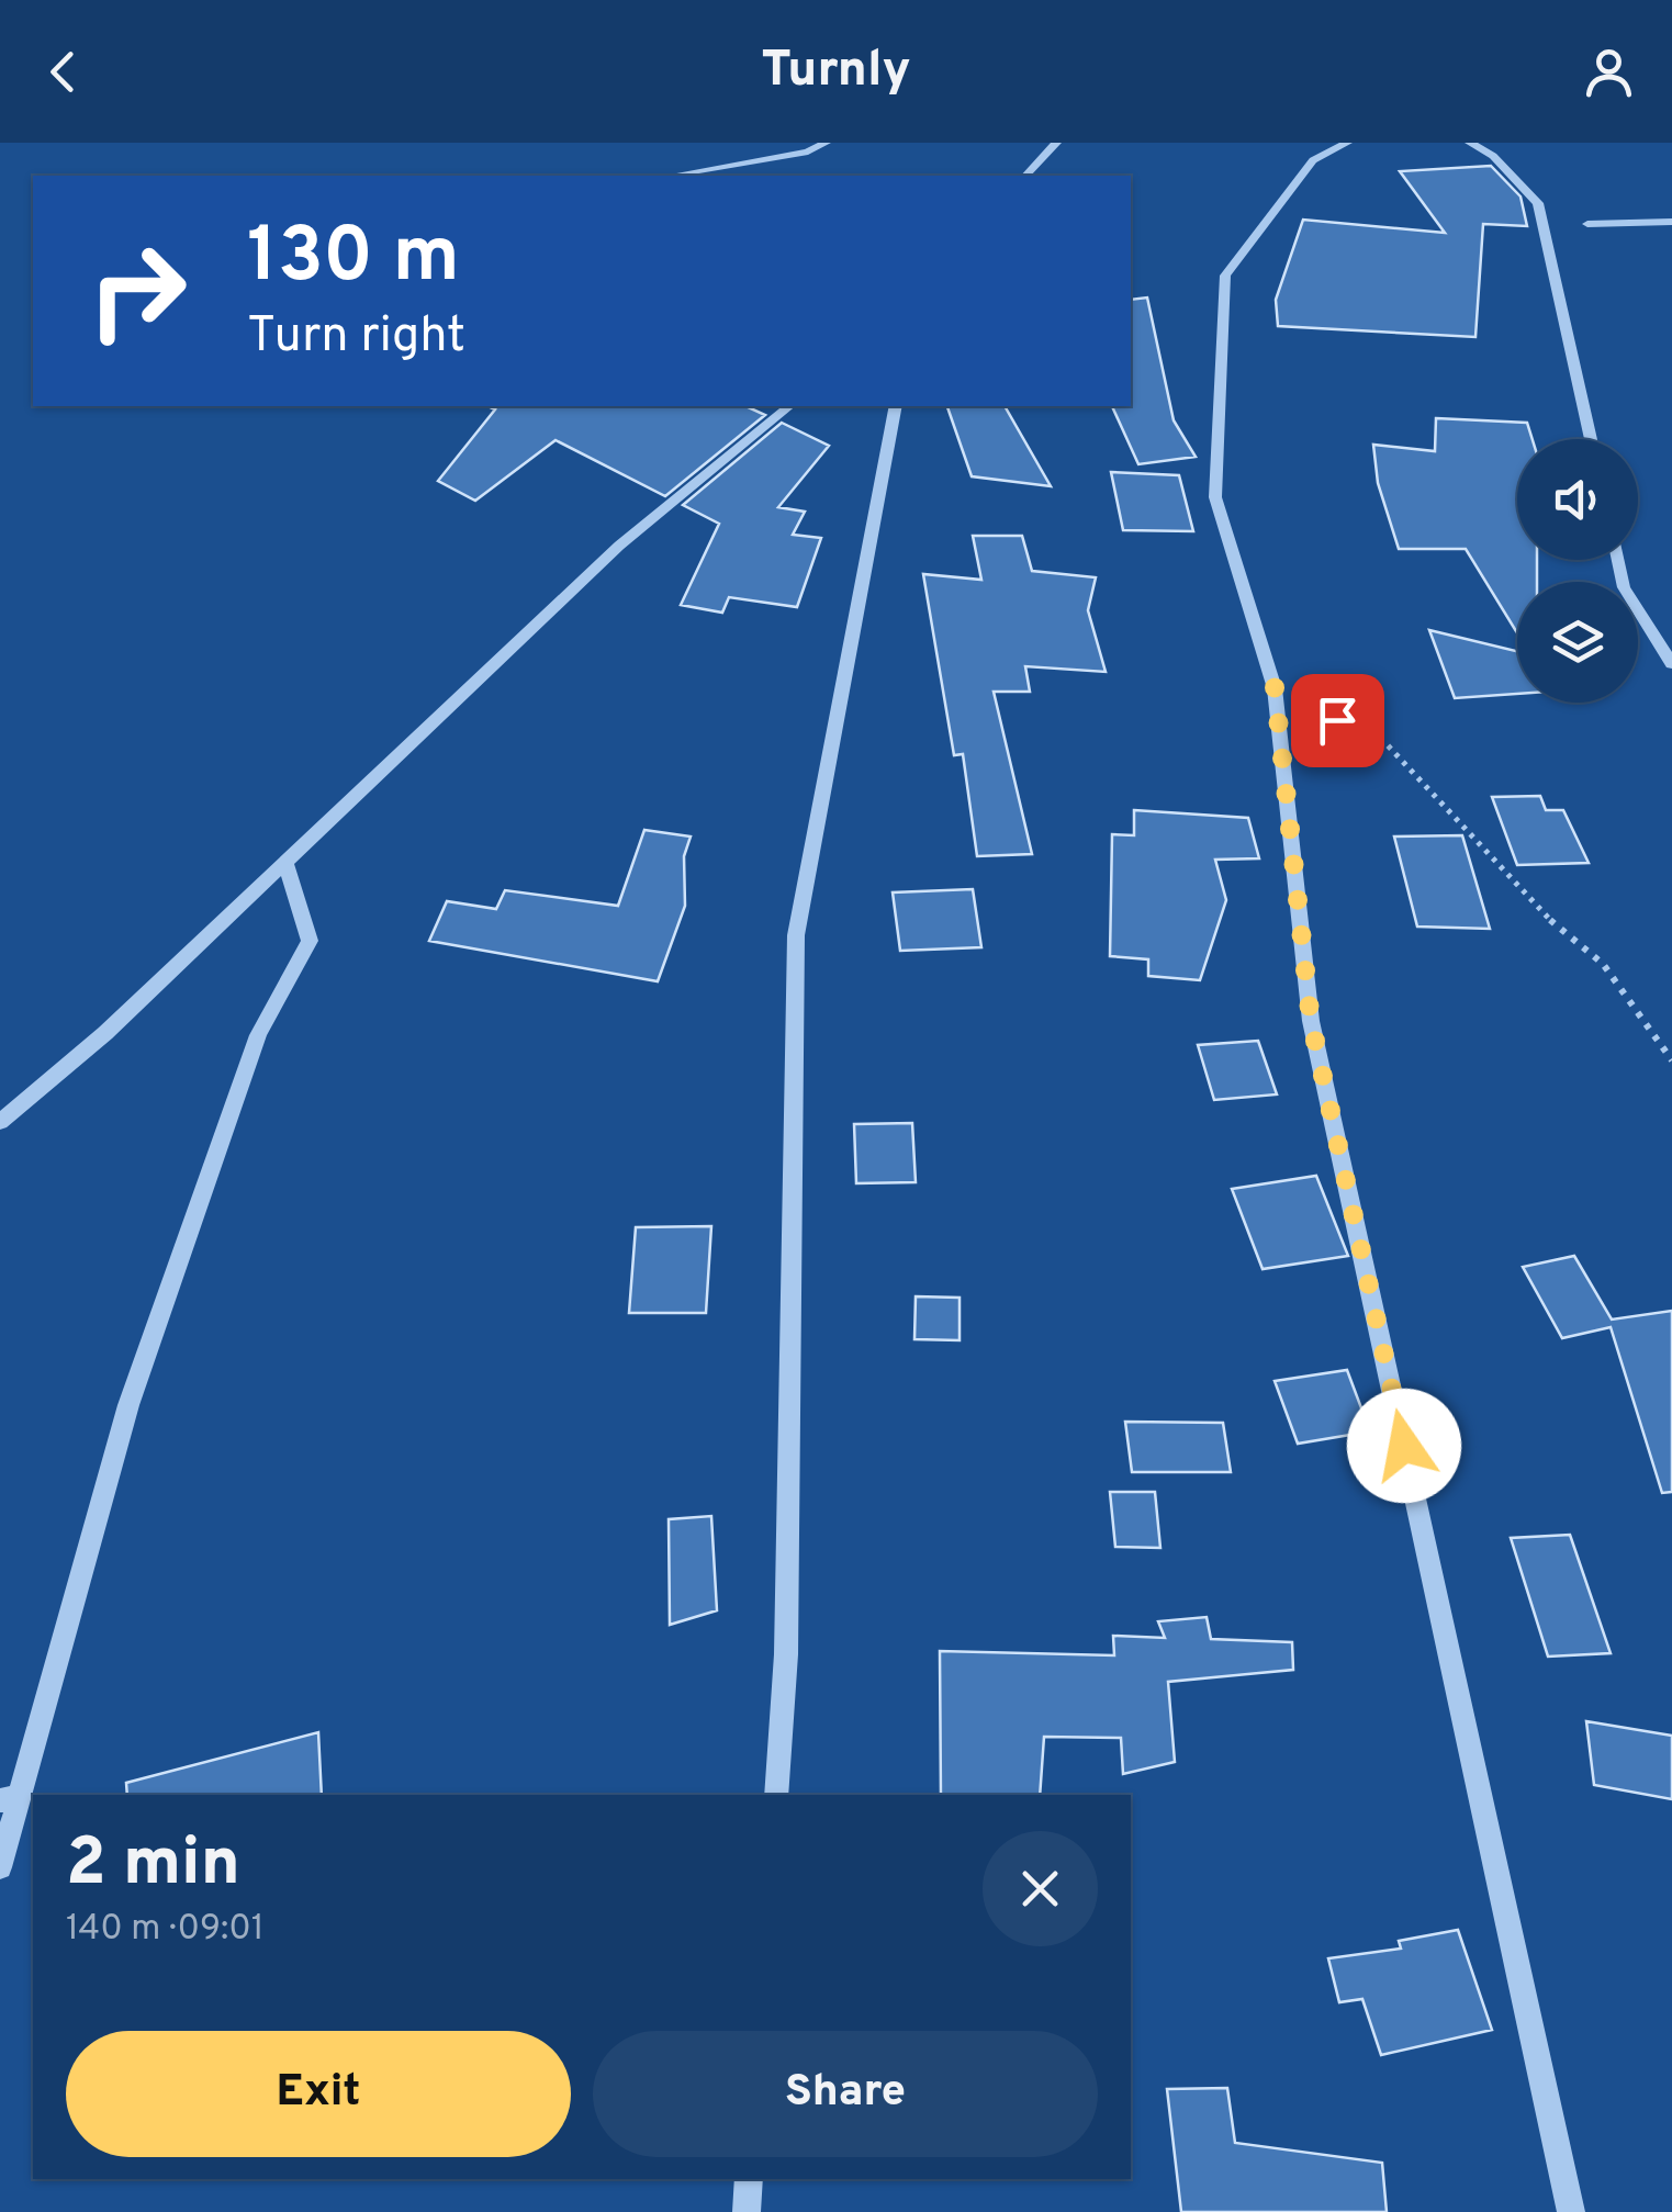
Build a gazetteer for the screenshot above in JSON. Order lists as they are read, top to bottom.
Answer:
{
  "page": {
    "header": "Turnly",
    "turn": ["130 m", "Turn right"],
    "heading": ["2 min", "140 m · 09:01"],
    "buttons": ["Exit", "Share"]
  }
}
